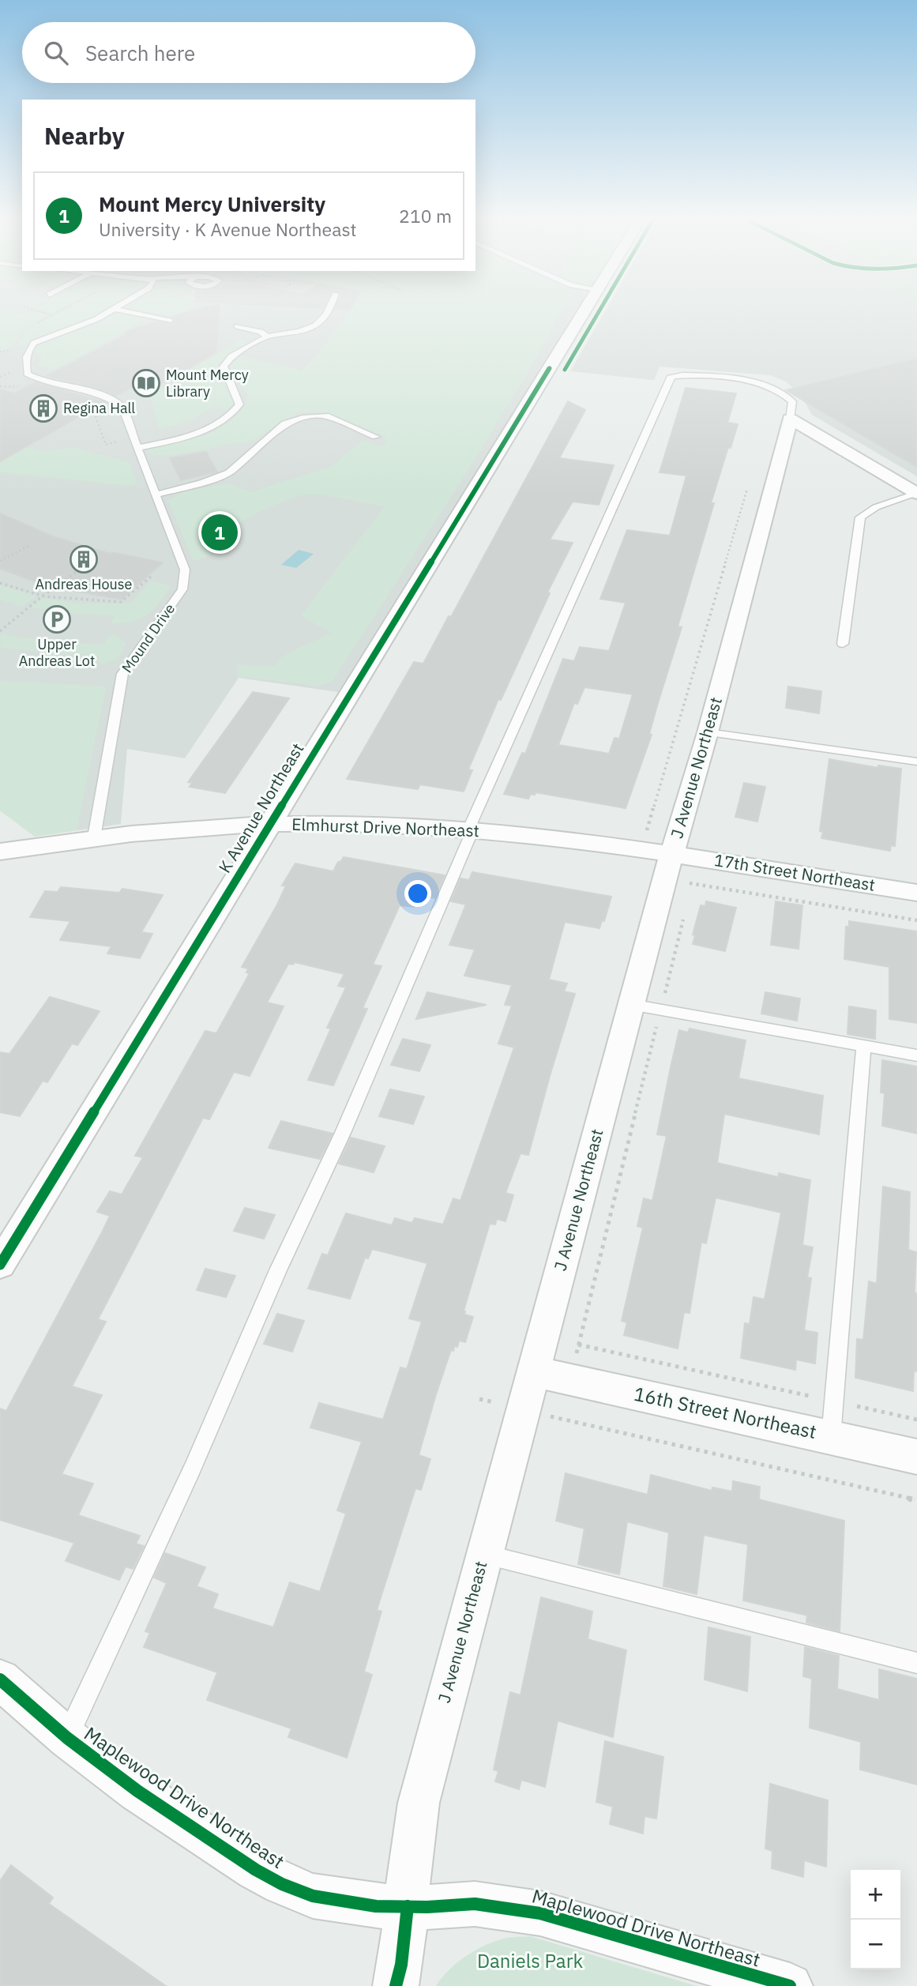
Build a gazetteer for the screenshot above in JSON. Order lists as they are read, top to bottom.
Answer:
{
  "streets": {
    "street": [
      "J Avenue Northeast",
      "K Avenue Northeast",
      "Elmhurst Drive Northeast",
      "17th Street Northeast",
      "16th Street Northeast",
      "Maplewood Drive Northeast"
    ],
    "lane": ["Mound Drive"]
  },
  "crossings": [
    ["Mound Drive", "Elmhurst Drive Northeast"],
    ["J Avenue Northeast", "Elmhurst Drive Northeast"],
    ["J Avenue Northeast", "17th Street Northeast"],
    ["J Avenue Northeast", "16th Street Northeast"],
    ["J Avenue Northeast", "Maplewood Drive Northeast"],
    ["K Avenue Northeast", "Elmhurst Drive Northeast"],
    ["Elmhurst Drive Northeast", "17th Street Northeast"]
  ],
  "parks": ["Daniels Park"],
  "places": {
    "library": ["Mount Mercy Library"],
    "building": ["Regina Hall", "Andreas House"],
    "parking": ["Upper Andreas Lot"]
  },
  "page": {
    "search": "Search here",
    "heading": "Nearby",
    "list": [
      {
        "mark": "1",
        "name": "Mount Mercy University",
        "note": "University · K Avenue Northeast",
        "value": "210 m"
      }
    ],
    "pins": "1",
    "map_buttons": ["+", "−"]
  }
}
